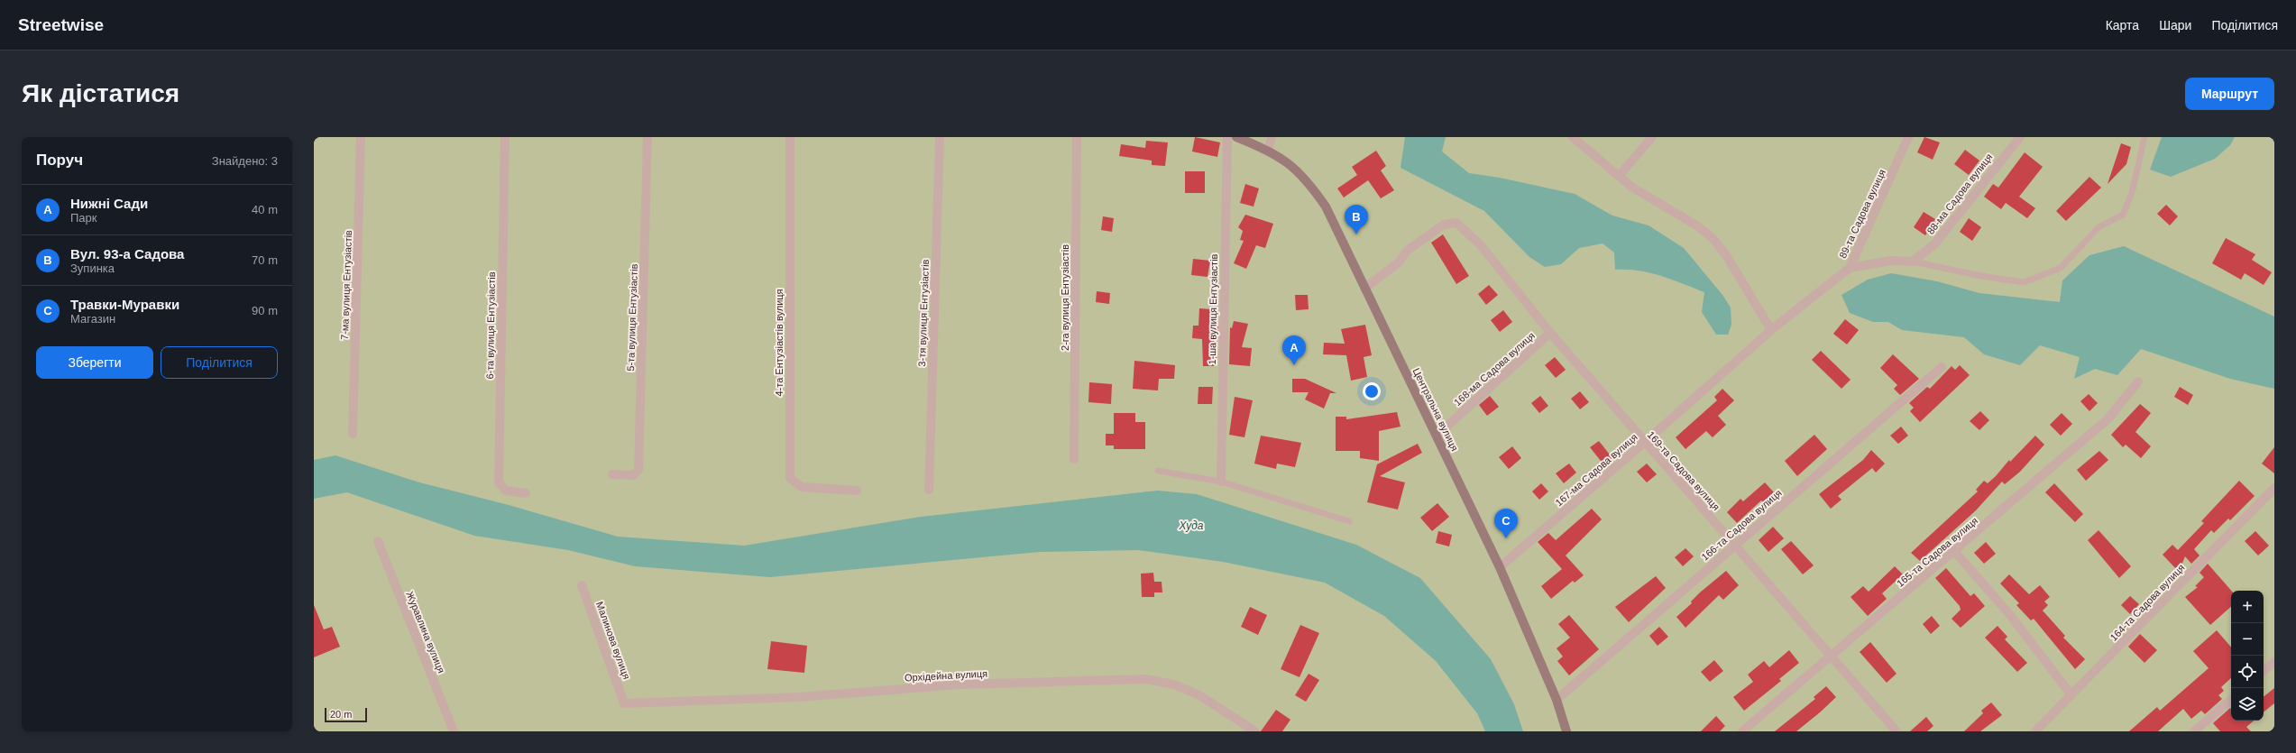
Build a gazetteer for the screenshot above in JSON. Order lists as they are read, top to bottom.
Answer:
{
  "streets": {
    "street": [
      "88-ма Садова вулиця",
      "89-та Садова вулиця",
      "7-ма вулиця Ентузіастів",
      "2-га вулиця Ентузіастів",
      "1-ша вулиця Ентузіастів",
      "3-тя вулиця Ентузіастів",
      "5-та вулиця Ентузіастів",
      "6-та вулиця Ентузіастів",
      "4-та Ентузіастів вулиця",
      "168-ма Садова вулиця",
      "Центральна вулиця",
      "167-ма Садова вулиця",
      "169-та Садова вулиця",
      "166-та Садова вулиця",
      "165-та Садова вулиця",
      "164-та Садова вулиця",
      "Журавлина вулиця",
      "Малинова вулиця",
      "Орхідейна вулиця"
    ]
  },
  "crossings": [
    ["89-та Садова вулиця", "167-ма Садова вулиця"],
    ["168-ма Садова вулиця", "Центральна вулиця"],
    ["168-ма Садова вулиця", "169-та Садова вулиця"],
    ["Центральна вулиця", "167-ма Садова вулиця"],
    ["Центральна вулиця", "169-та Садова вулиця"],
    ["Центральна вулиця", "166-та Садова вулиця"],
    ["167-ма Садова вулиця", "169-та Садова вулиця"],
    ["169-та Садова вулиця", "166-та Садова вулиця"],
    ["169-та Садова вулиця", "165-та Садова вулиця"],
    ["Малинова вулиця", "Орхідейна вулиця"]
  ],
  "water": ["Худа"],
  "scale_bar": "20 m",
  "page": {
    "header": "Streetwise",
    "nav": ["Карта", "Шари", "Поділитися"],
    "buttons": [
      "Маршрут",
      ["Зберегти", "Поділитися"]
    ],
    "title": "Як дістатися",
    "heading": ["Поруч", "Знайдено: 3"],
    "list": [
      {
        "mark": "A",
        "name": "Нижні Сади",
        "note": "Парк",
        "value": "40 m"
      },
      {
        "mark": "B",
        "name": "Вул. 93-а Садова",
        "note": "Зупинка",
        "value": "70 m"
      },
      {
        "mark": "C",
        "name": "Травки-Муравки",
        "note": "Магазин",
        "value": "90 m"
      }
    ],
    "pins": ["B", "A", "C"],
    "map_buttons": ["+", "−"],
    "scale": "20 m"
  }
}
